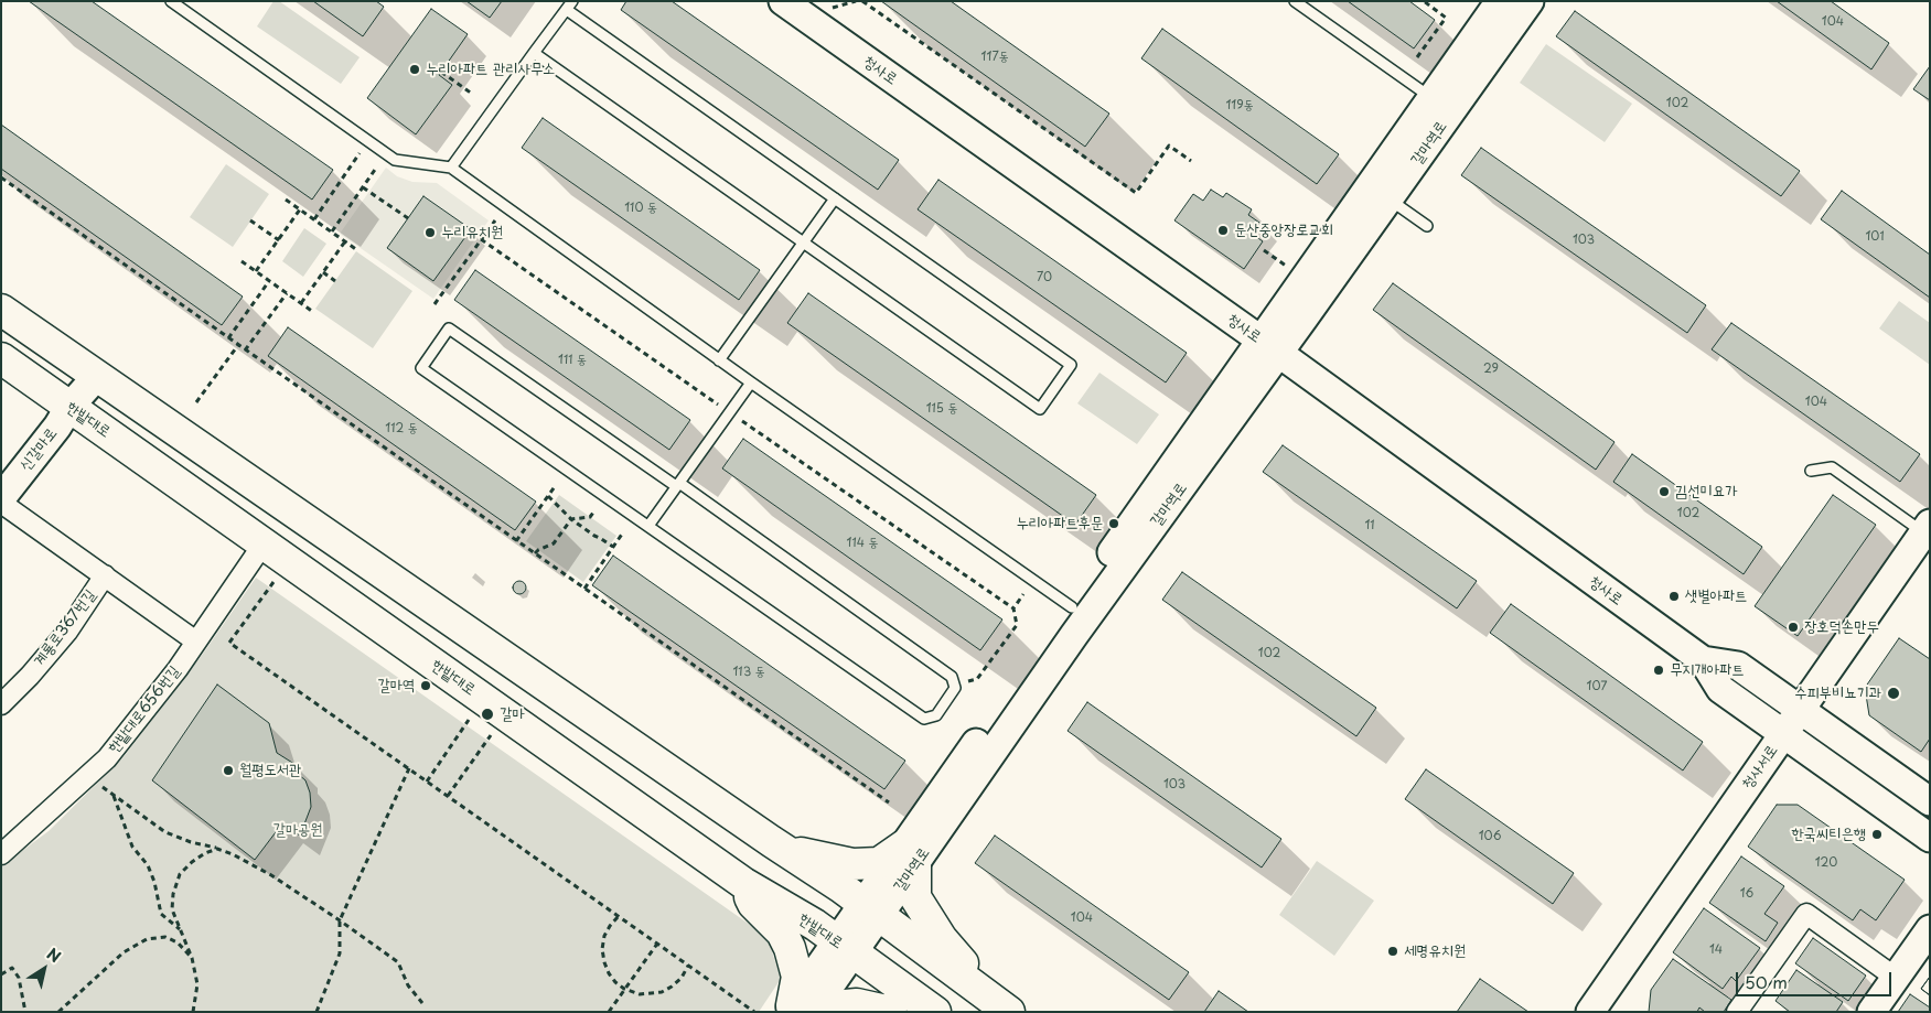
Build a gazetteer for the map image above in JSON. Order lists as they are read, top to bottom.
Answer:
{
  "streets": {
    "main road": ["한밭대로"],
    "street": [
      "청사로",
      "갈마역로",
      "신갈마로",
      "계룡로367번길",
      "한밭대로656번길",
      "청사서로"
    ]
  },
  "crossings": [
    ["청사로", "갈마역로"],
    ["청사로", "청사서로"],
    ["갈마역로", "한밭대로"],
    ["한밭대로", "신갈마로"],
    ["한밭대로", "한밭대로656번길"]
  ],
  "parks": ["갈마공원"],
  "places": [
    "누리아파트 관리사무소",
    "둔산중앙장로교회",
    "누리유치원",
    "김선미요가",
    "누리아파트후문",
    "샛별아파트",
    "장호덕손만두",
    "무지개아파트",
    "갈마역",
    "수피부비뇨기과",
    "갈마",
    "월평도서관",
    "한국씨티은행",
    "세명유치원"
  ],
  "house_numbers": [
    "104",
    "117동",
    "102",
    "119동",
    "110 동",
    "101",
    "103",
    "70",
    "111 동",
    "29",
    "104",
    "115 동",
    "112 동",
    "102",
    "11",
    "114 동",
    "102",
    "113 동",
    "107",
    "103",
    "106",
    "120",
    "16",
    "104",
    "14"
  ],
  "scale_bar": "50 m",
  "north": "top right"
}
